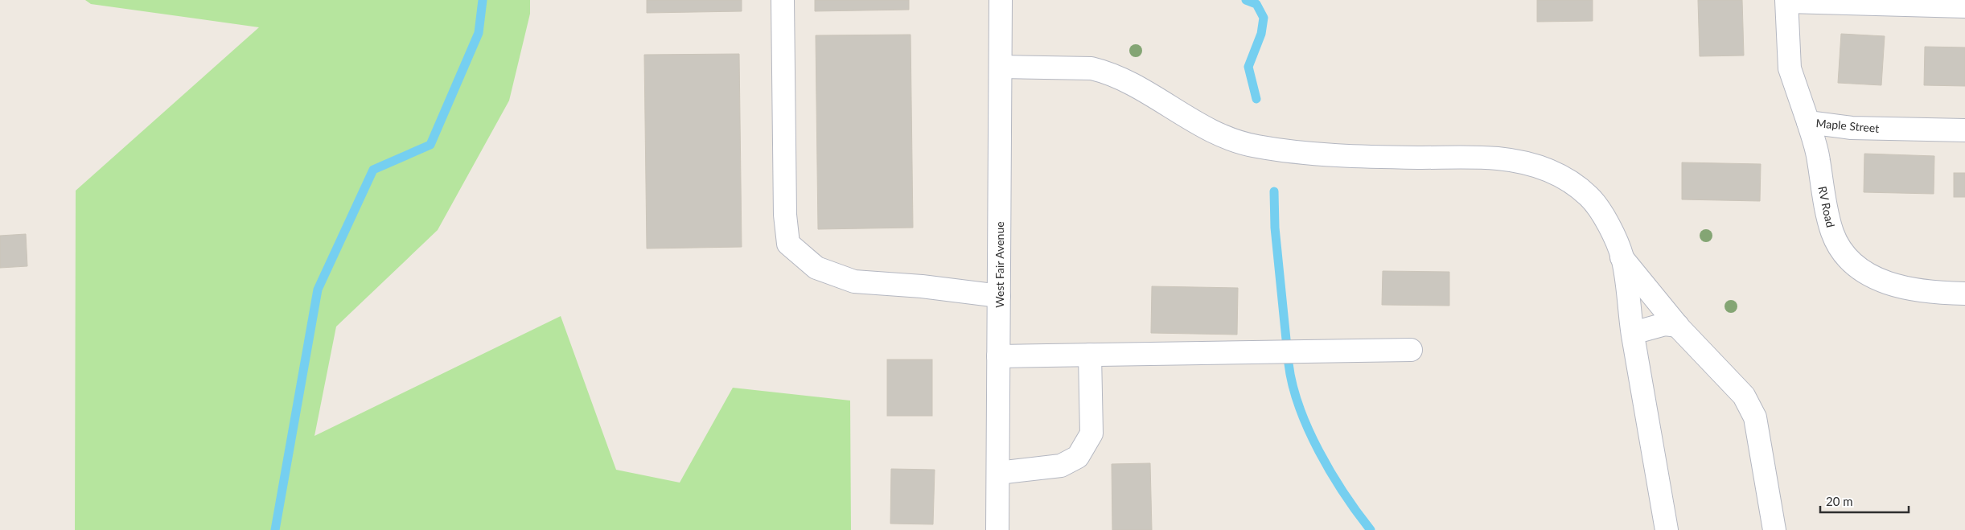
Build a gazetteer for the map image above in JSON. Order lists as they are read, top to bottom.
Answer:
{
  "streets": {
    "street": ["Maple Street", "RV Road", "West Fair Avenue"]
  },
  "crossings": [
    ["Maple Street", "RV Road"]
  ],
  "scale_bar": "20 m"
}
